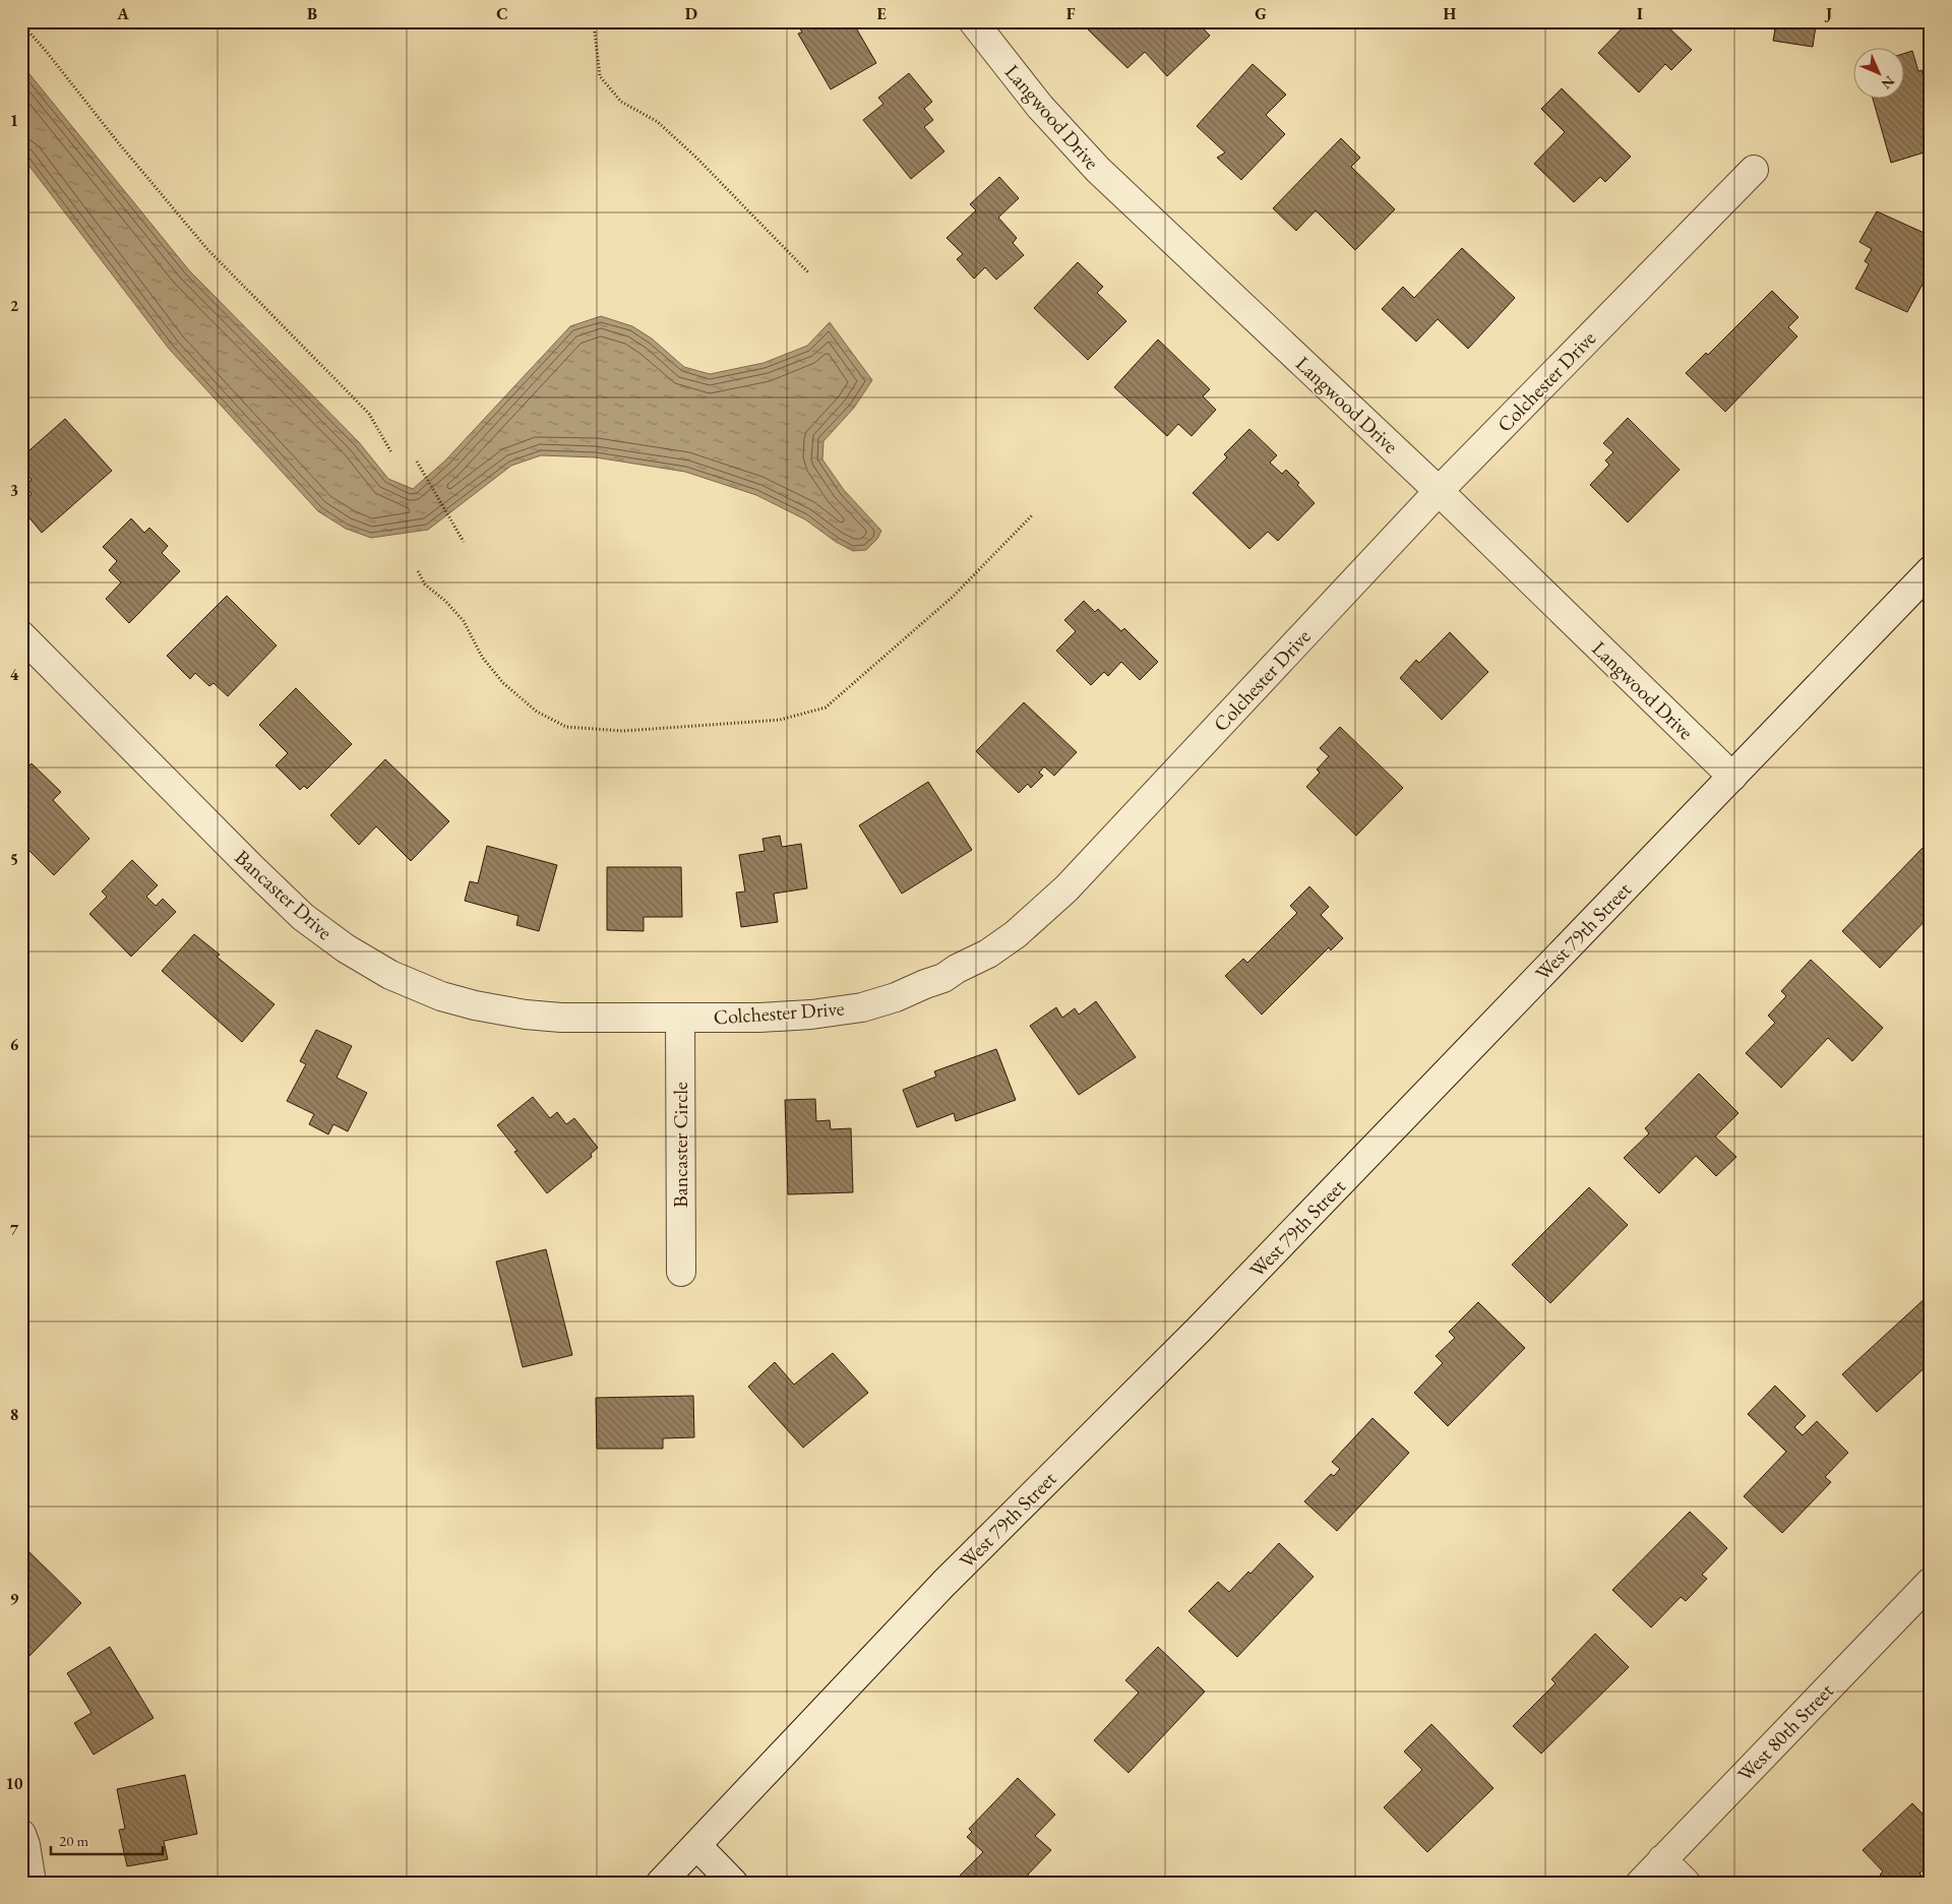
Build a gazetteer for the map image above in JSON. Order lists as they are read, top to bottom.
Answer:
{
  "streets": {
    "street": [
      "Langwood Drive",
      "Colchester Drive",
      "Bancaster Drive",
      "West 79th Street",
      "Bancaster Circle",
      "West 80th Street"
    ]
  },
  "crossings": [
    ["Langwood Drive", "Colchester Drive"],
    ["Langwood Drive", "West 79th Street"],
    ["Colchester Drive", "Bancaster Drive"],
    ["Colchester Drive", "Bancaster Circle"],
    ["Bancaster Drive", "Bancaster Circle"]
  ],
  "scale_bar": "20 m",
  "north": "bottom right",
  "grid": {
    "columns": [
      "A",
      "B",
      "C",
      "D",
      "E",
      "F",
      "G",
      "H",
      "I",
      "J"
    ],
    "rows": [
      "1",
      "2",
      "3",
      "4",
      "5",
      "6",
      "7",
      "8",
      "9",
      "10"
    ]
  }
}
